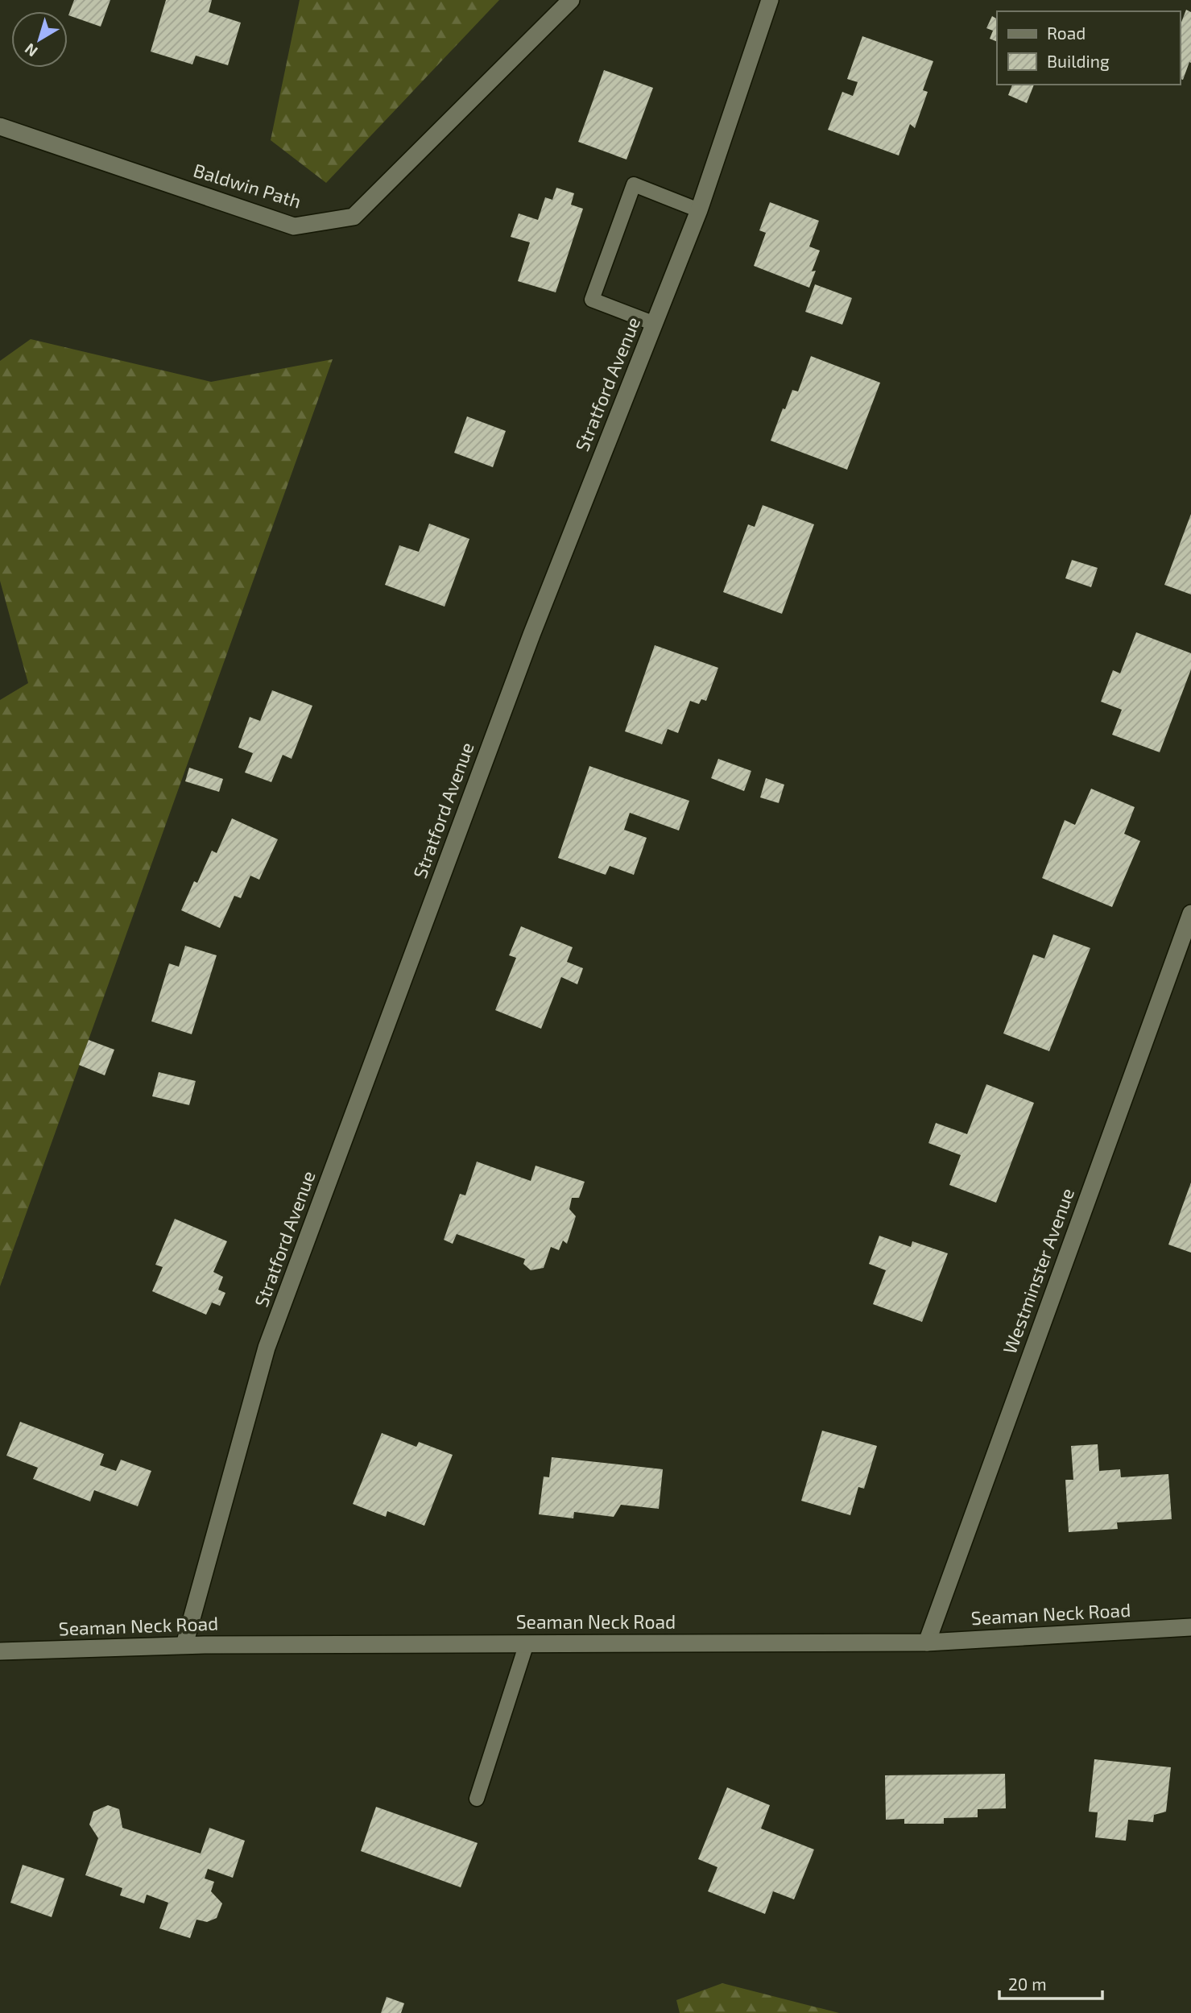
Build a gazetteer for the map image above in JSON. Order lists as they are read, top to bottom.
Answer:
{
  "streets": {
    "street": [
      "Baldwin Path",
      "Stratford Avenue",
      "Westminster Avenue",
      "Seaman Neck Road"
    ]
  },
  "crossings": [
    ["Stratford Avenue", "Seaman Neck Road"],
    ["Westminster Avenue", "Seaman Neck Road"]
  ],
  "legend": ["Road", "Building"],
  "scale_bar": "20 m",
  "north": "bottom left"
}
